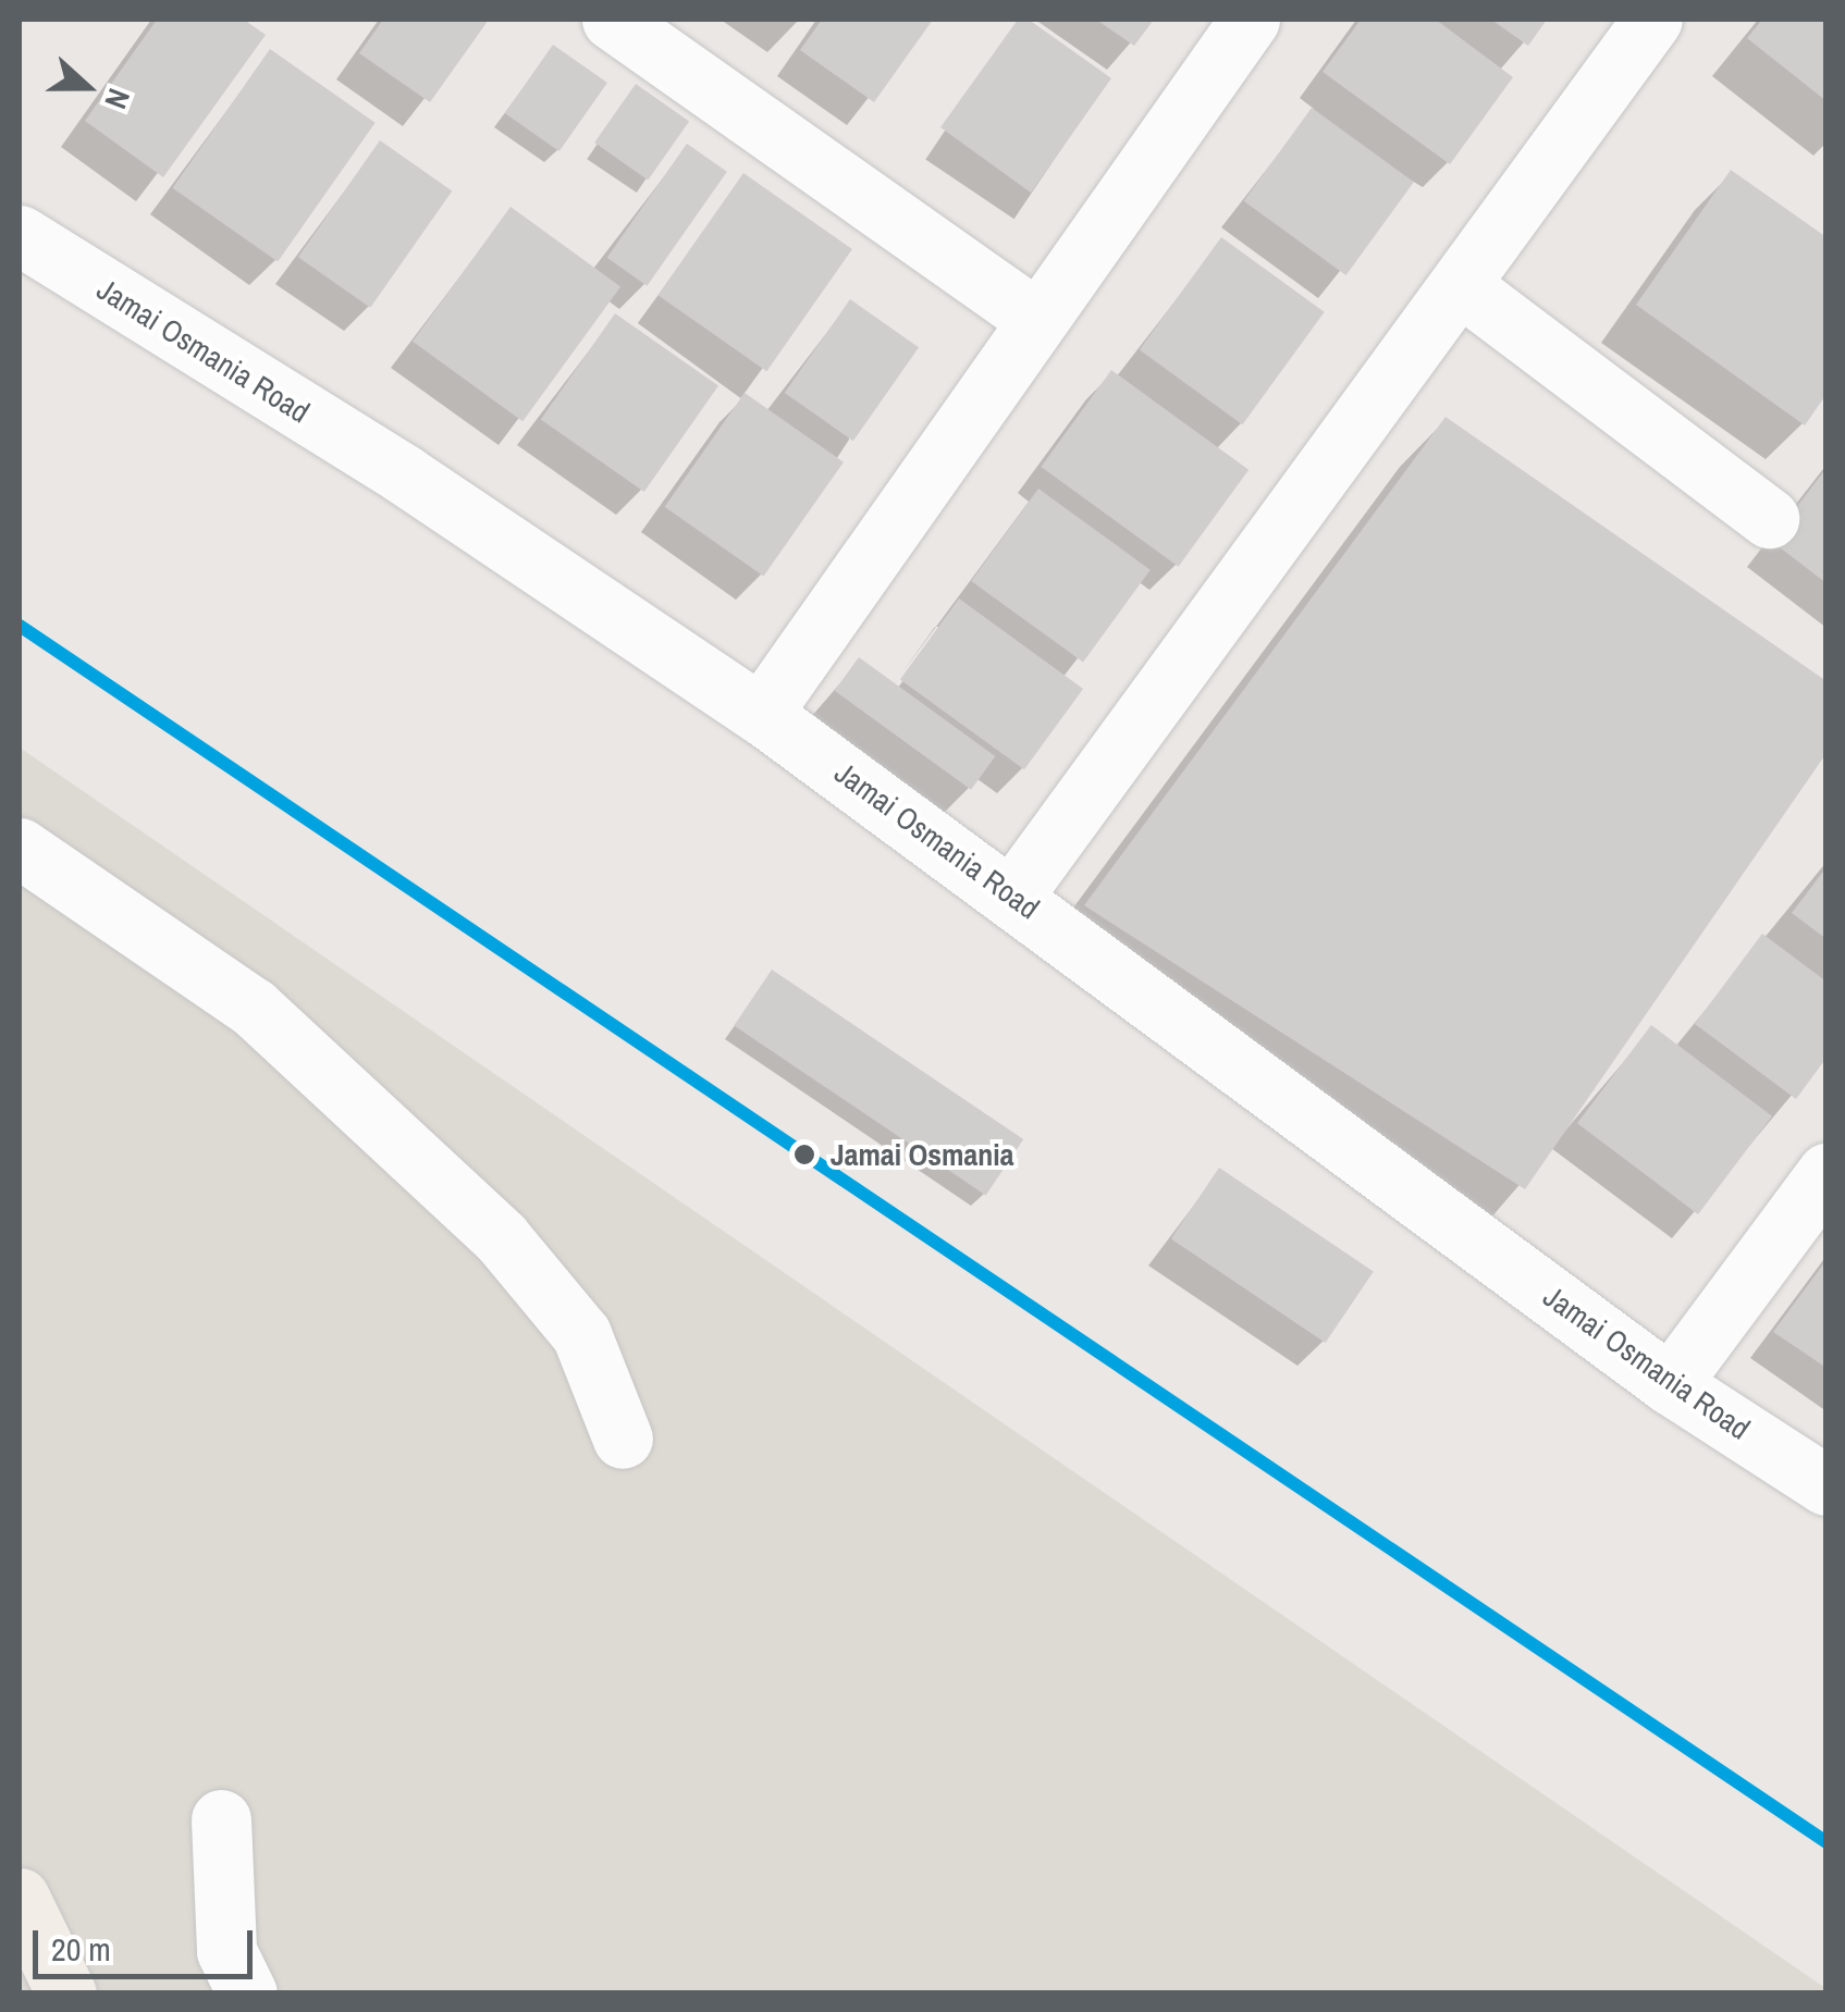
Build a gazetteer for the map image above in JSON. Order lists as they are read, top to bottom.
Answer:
{
  "streets": {
    "street": ["Jamai Osmania Road"]
  },
  "places": ["Jamai Osmania"],
  "scale_bar": "20 m",
  "north": "right"
}
